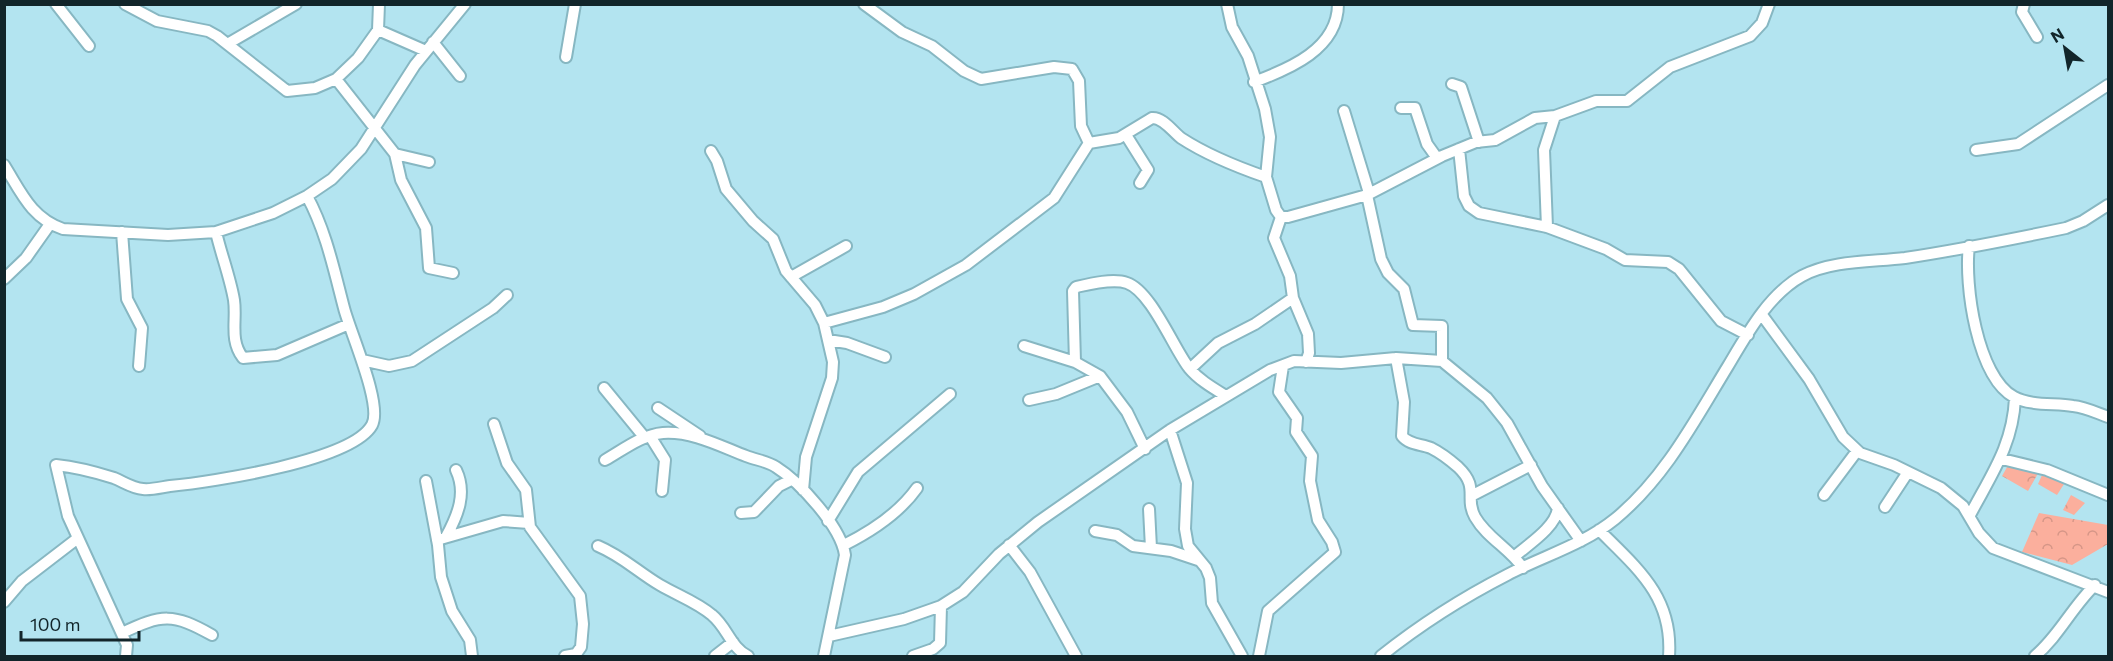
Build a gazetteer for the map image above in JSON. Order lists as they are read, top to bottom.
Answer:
{
  "scale_bar": "100 m",
  "north": "top left"
}
